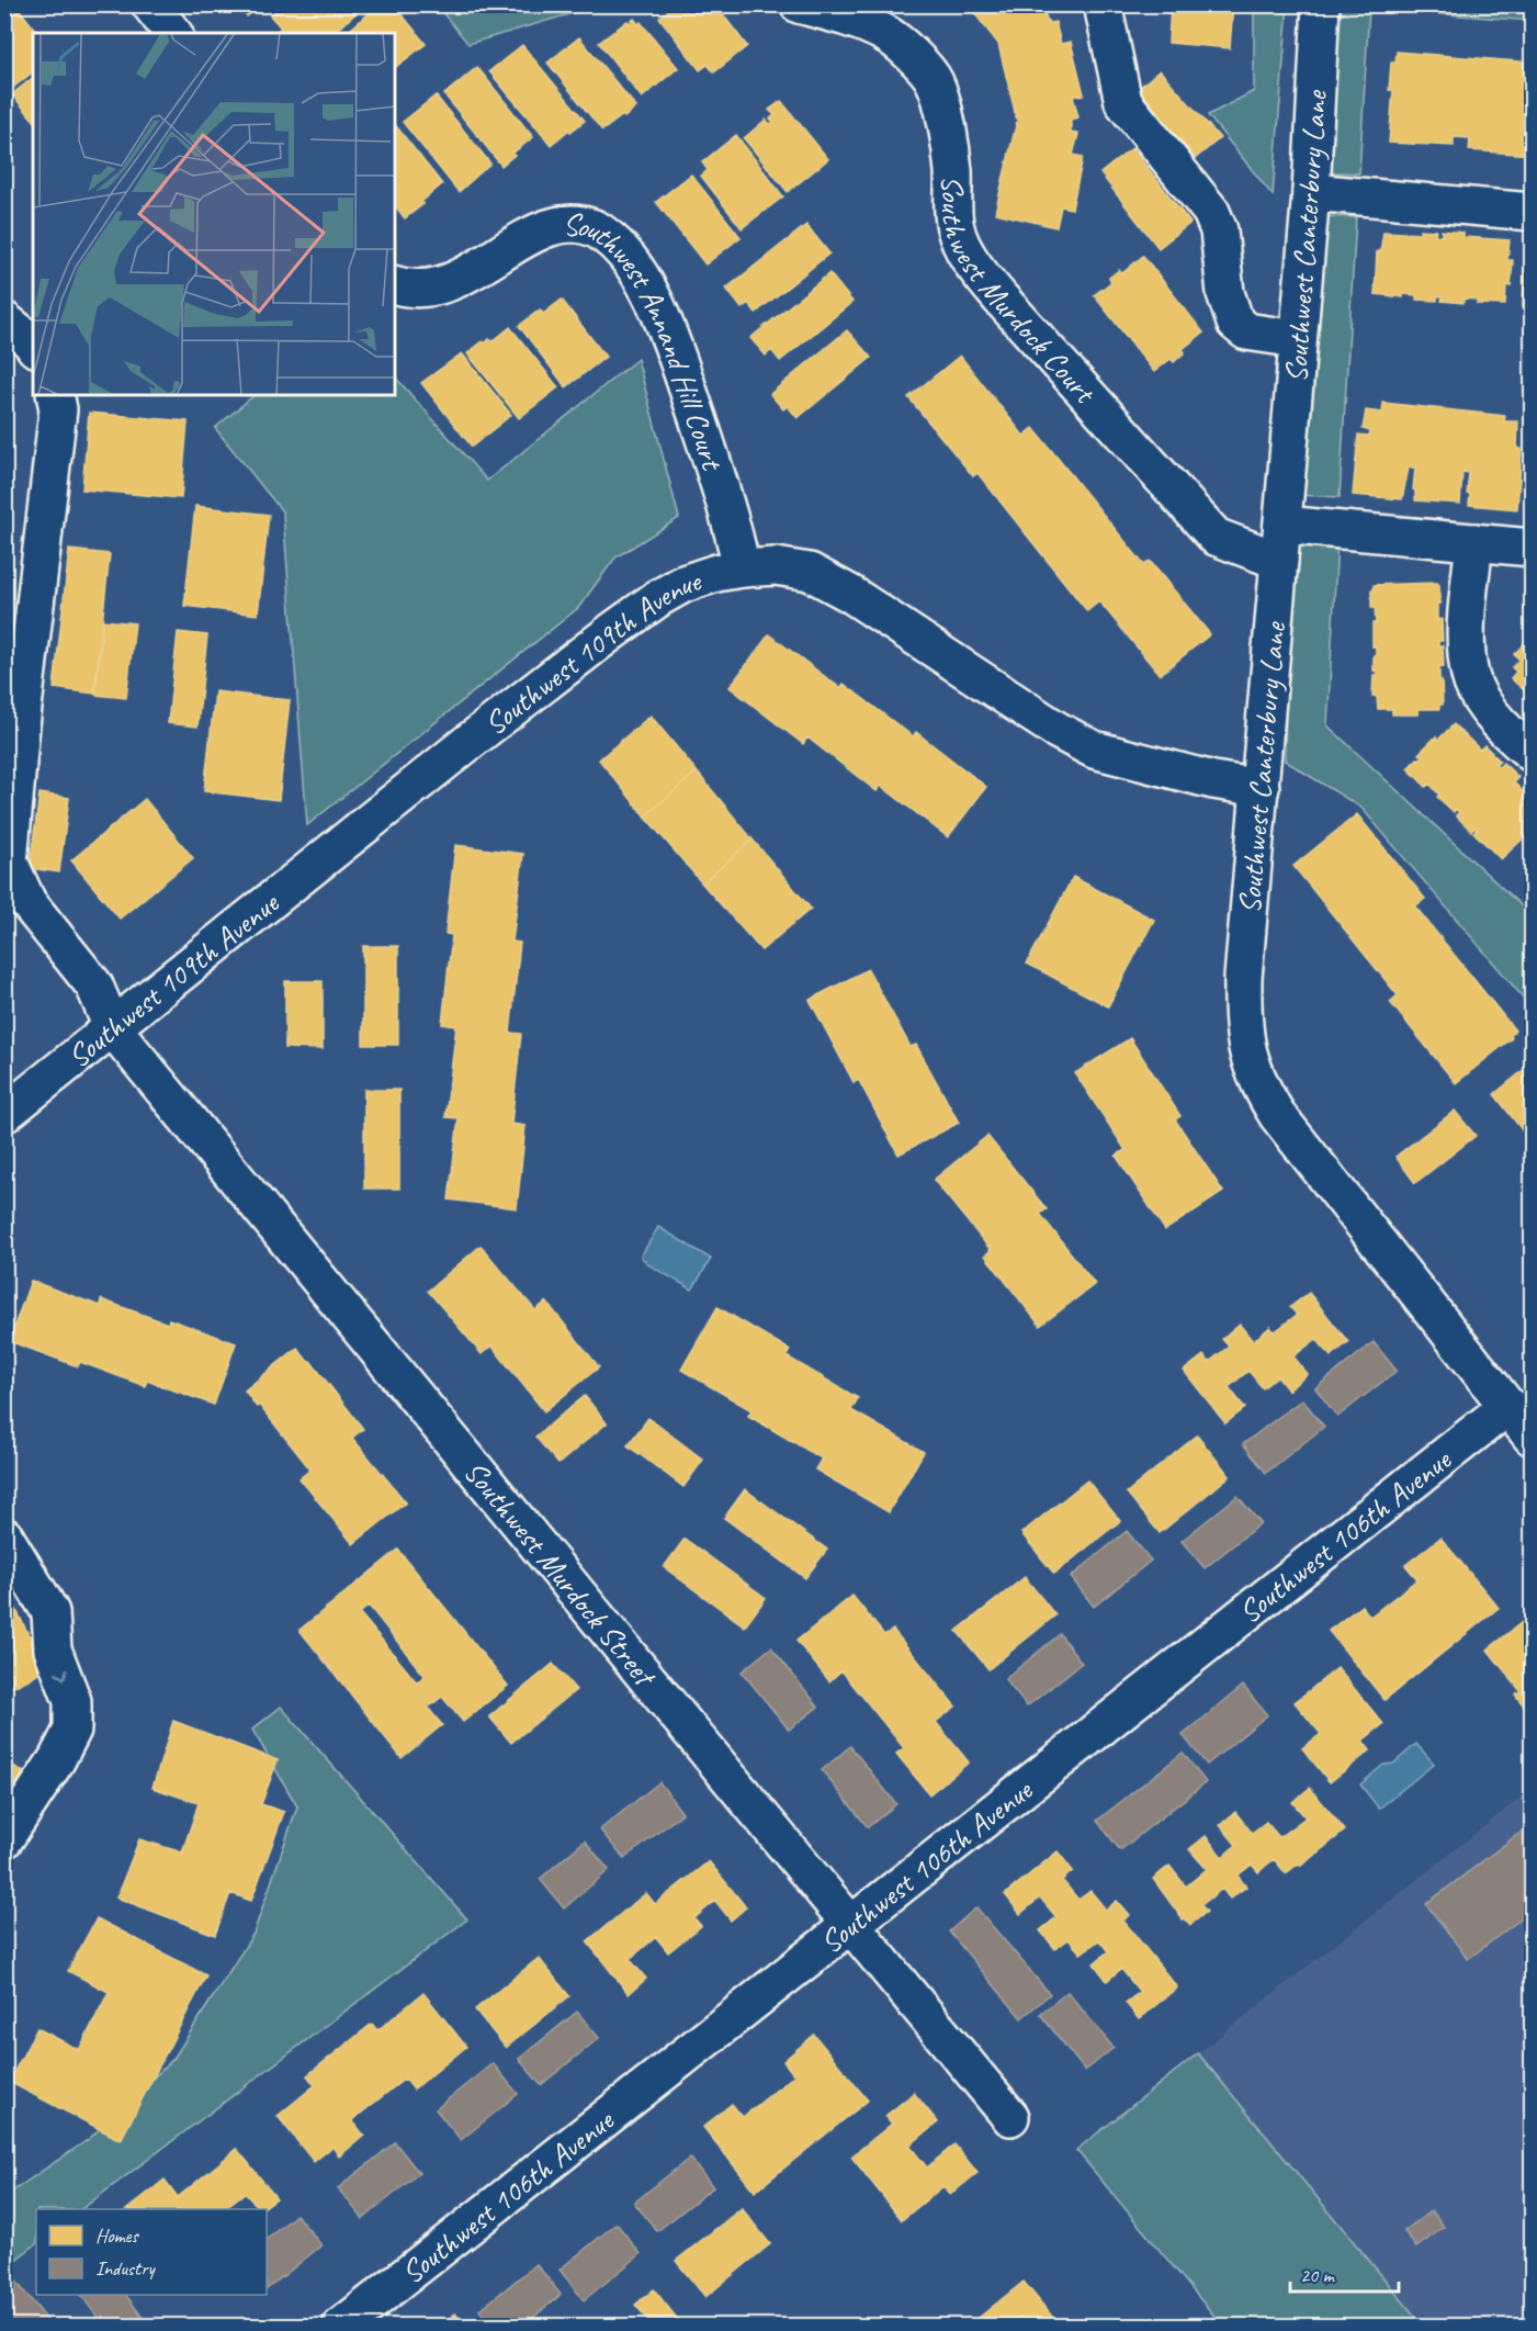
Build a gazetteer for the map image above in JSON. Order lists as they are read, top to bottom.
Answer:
{
  "streets": {
    "street": [
      "Southwest Canterbury Lane",
      "Southwest Murdock Court",
      "Southwest Annand Hill Court",
      "Southwest 109th Avenue",
      "Southwest 106th Avenue",
      "Southwest Murdock Street"
    ]
  },
  "crossings": [
    ["Southwest Canterbury Lane", "Southwest Murdock Court"],
    ["Southwest Canterbury Lane", "Southwest 109th Avenue"],
    ["Southwest Canterbury Lane", "Southwest 106th Avenue"],
    ["Southwest Annand Hill Court", "Southwest 109th Avenue"],
    ["Southwest 109th Avenue", "Southwest Murdock Street"],
    ["Southwest 106th Avenue", "Southwest Murdock Street"]
  ],
  "legend": ["Homes", "Industry"],
  "scale_bar": "20 m"
}
